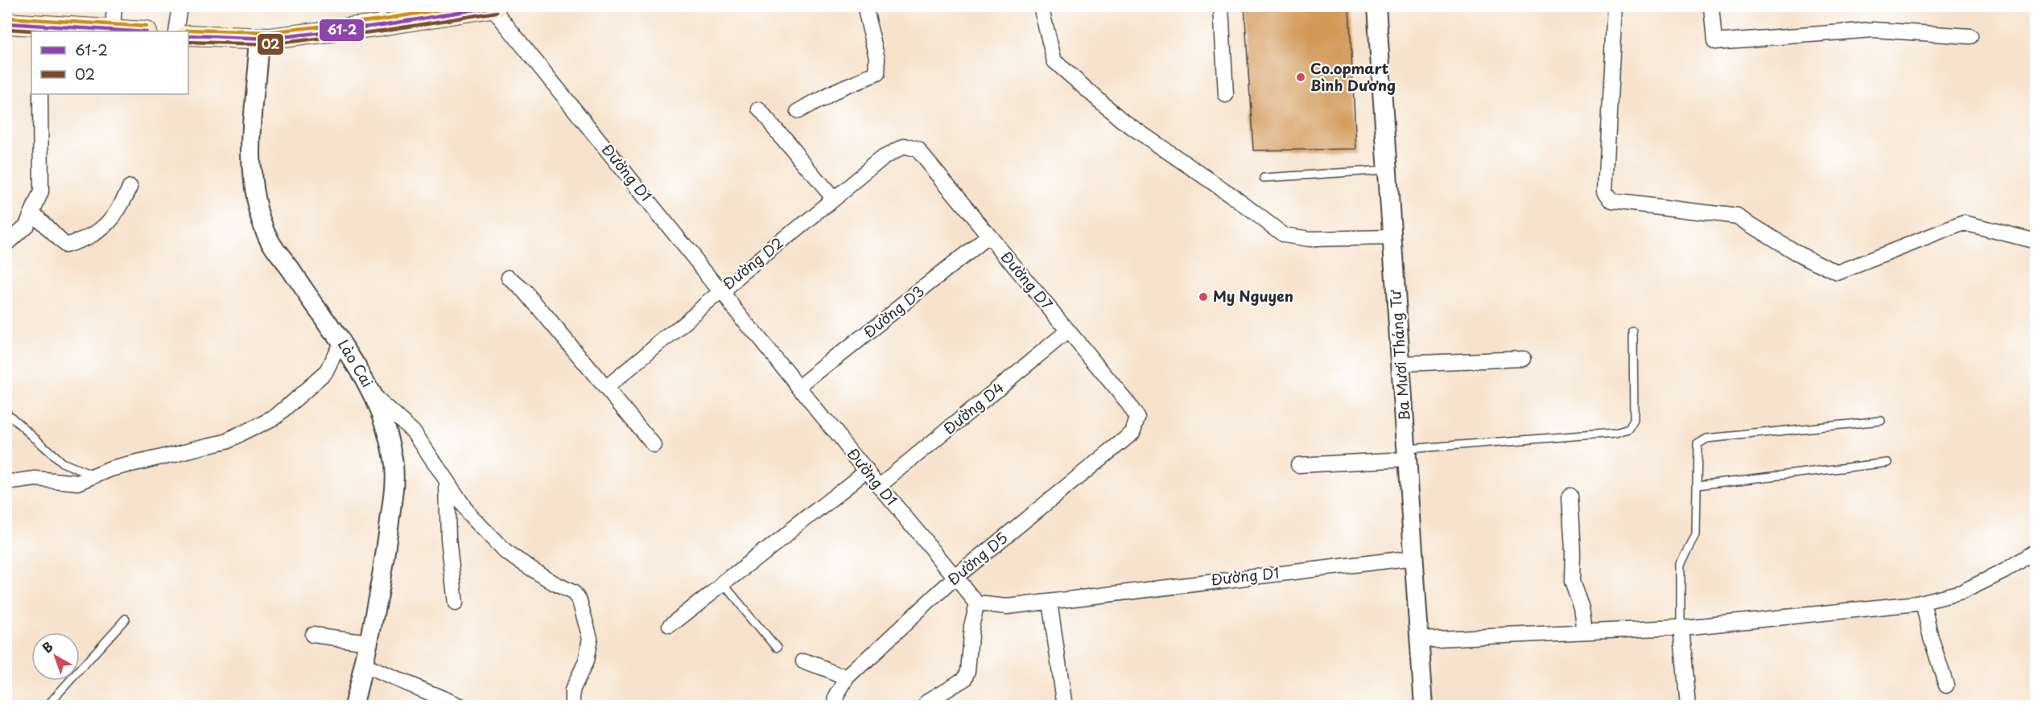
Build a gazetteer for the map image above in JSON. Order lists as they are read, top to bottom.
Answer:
{
  "streets": {
    "street": [
      "Đường D1",
      "Đường D2",
      "Đường D7",
      "Đường D3",
      "Ba Mươi Tháng Tư",
      "Lào Cai",
      "Đường D4",
      "Đường D5"
    ]
  },
  "crossings": [
    ["Đường D1", "Đường D2"],
    ["Đường D1", "Đường D3"],
    ["Đường D1", "Ba Mươi Tháng Tư"],
    ["Đường D1", "Đường D4"],
    ["Đường D1", "Đường D5"],
    ["Đường D2", "Đường D7"],
    ["Đường D7", "Đường D3"],
    ["Đường D7", "Đường D4"],
    ["Đường D7", "Đường D5"]
  ],
  "places": ["Co.opmart Bình Dương", "My Nguyen"],
  "lines": ["transit line 61-2", "transit line 02"],
  "legend": ["61-2", "02"],
  "north": "top left"
}
